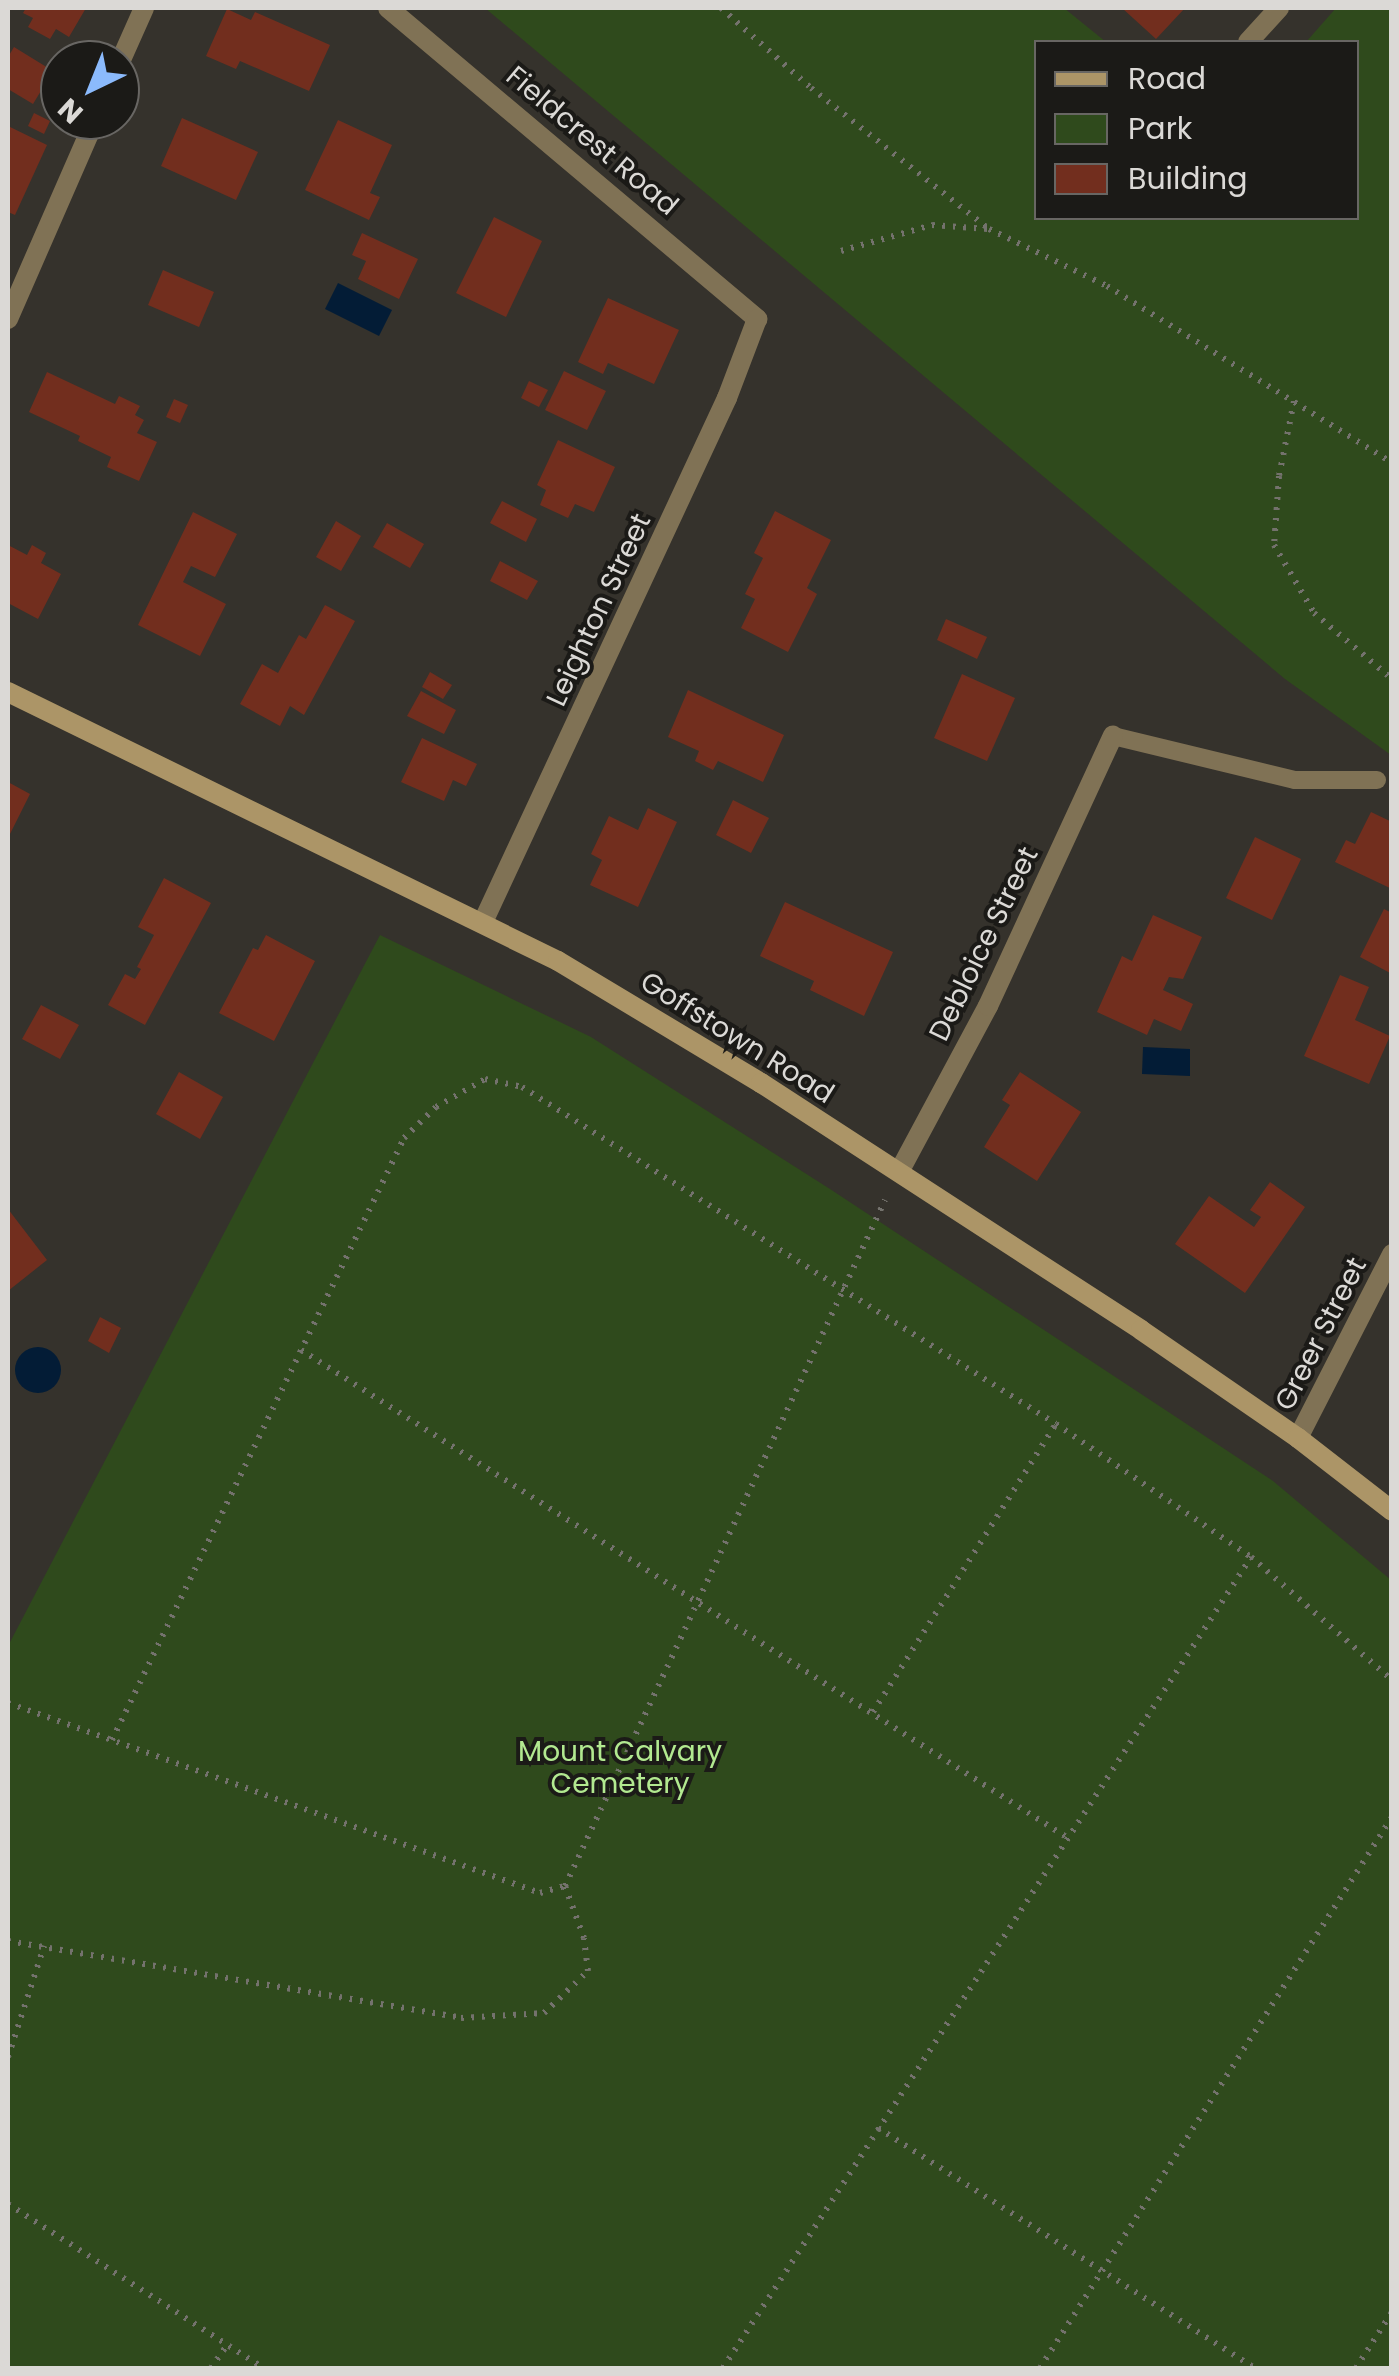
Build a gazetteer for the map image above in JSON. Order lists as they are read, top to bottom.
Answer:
{
  "streets": {
    "main road": ["Goffstown Road"],
    "street": [
      "Fieldcrest Road",
      "Leighton Street",
      "Debloice Street",
      "Greer Street"
    ]
  },
  "crossings": [
    ["Fieldcrest Road", "Leighton Street"],
    ["Leighton Street", "Goffstown Road"],
    ["Debloice Street", "Goffstown Road"],
    ["Goffstown Road", "Greer Street"]
  ],
  "parks": ["Mount Calvary Cemetery"],
  "legend": ["Road", "Park", "Building"],
  "north": "bottom left"
}
